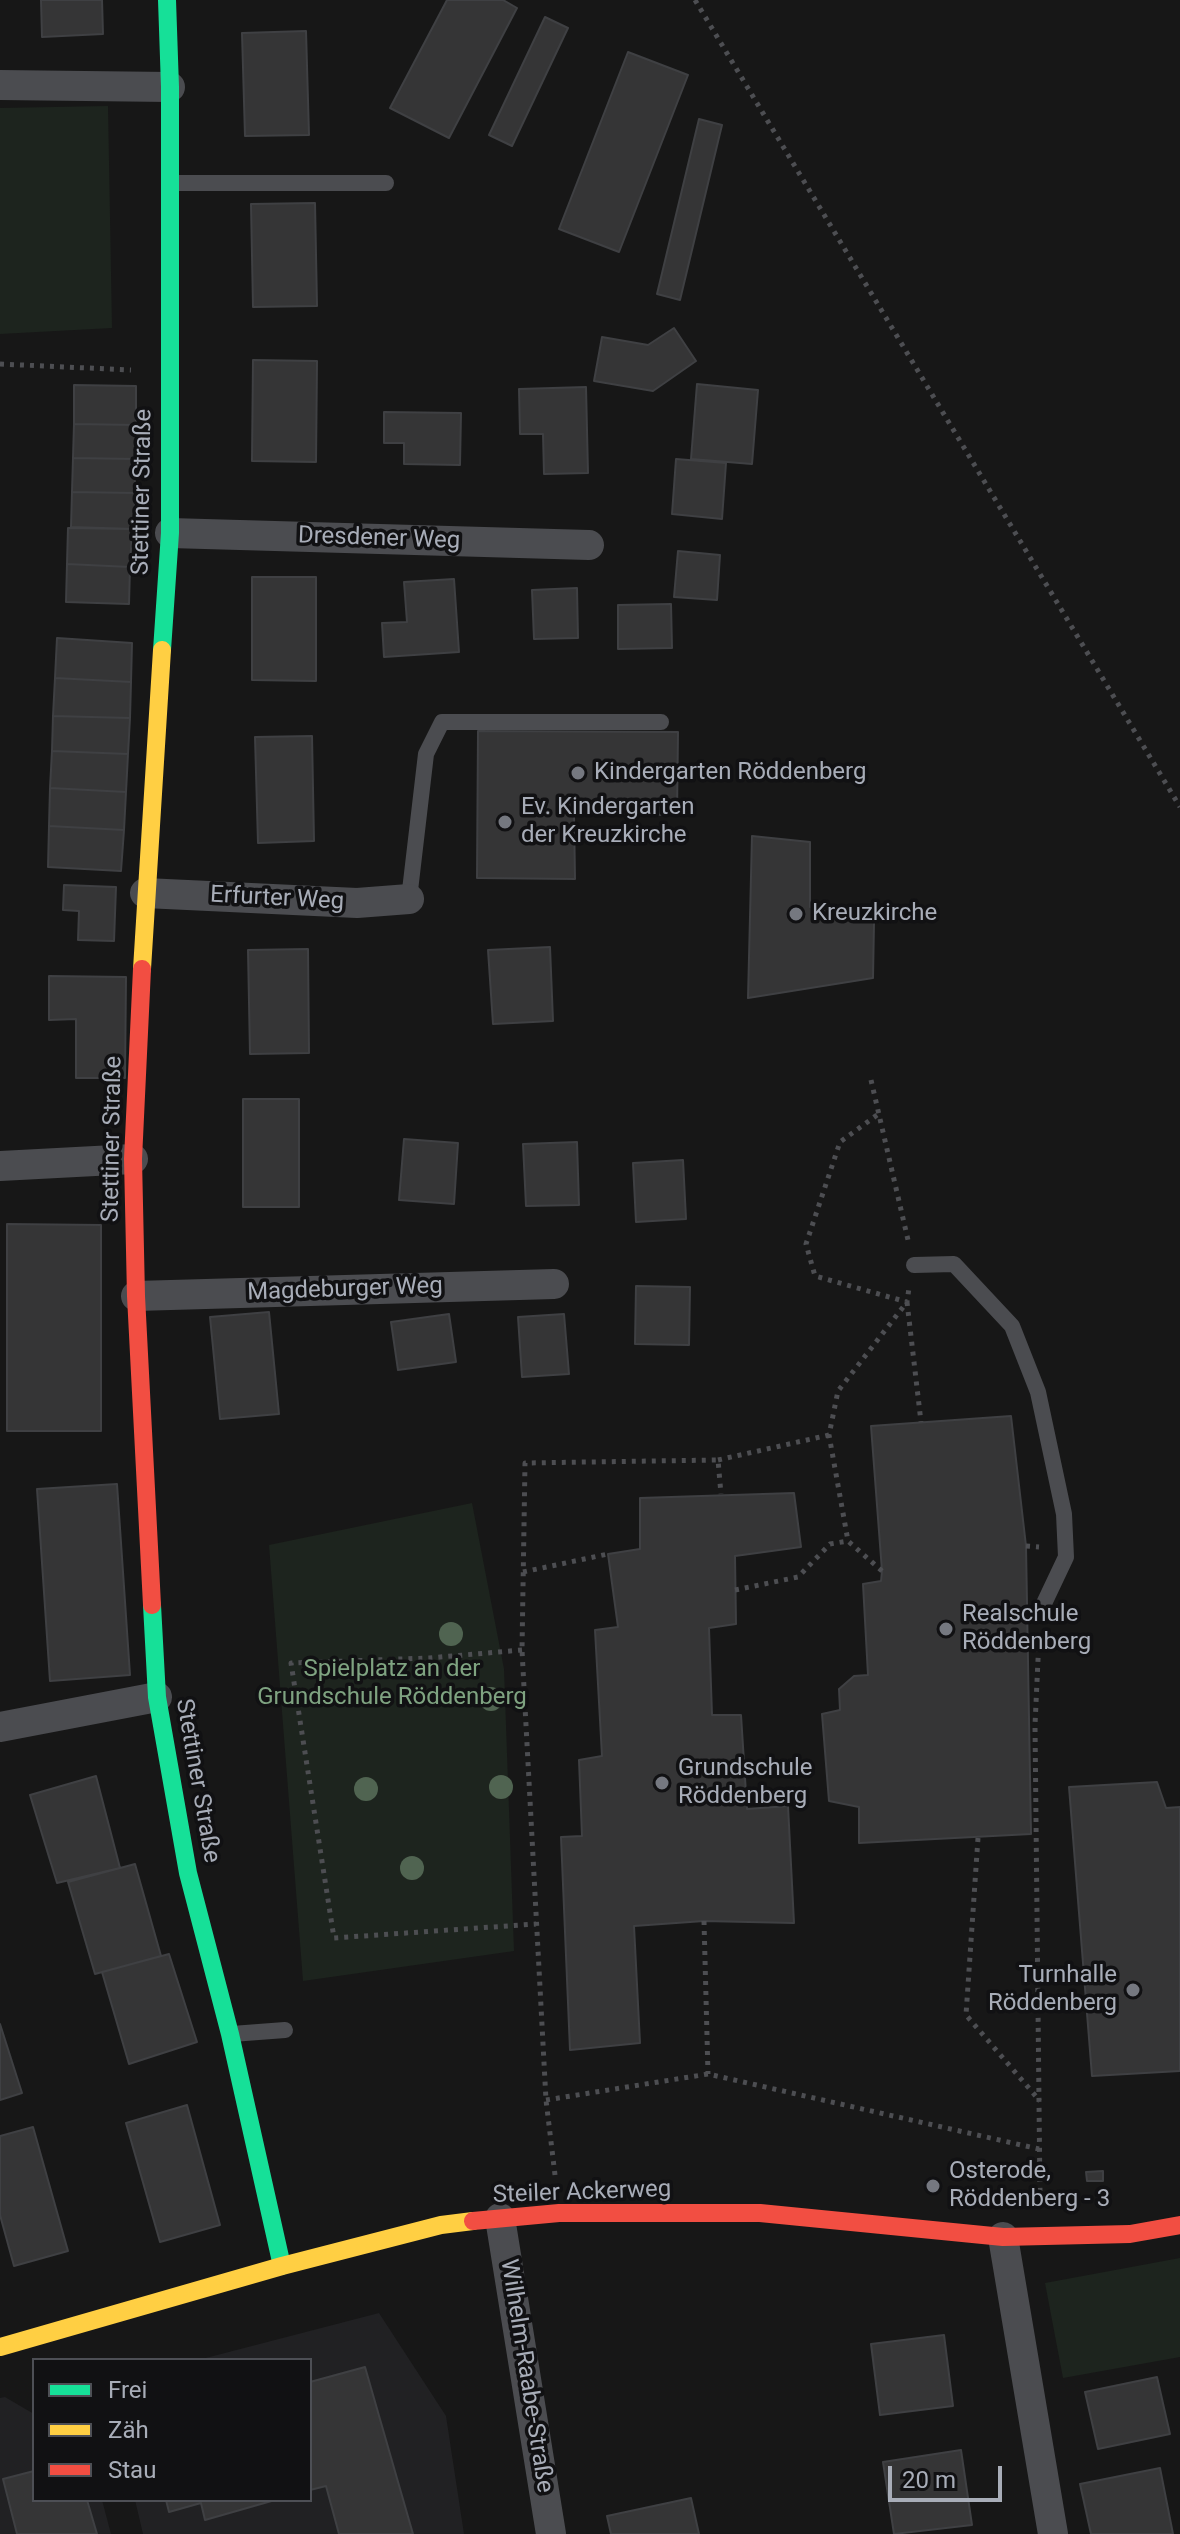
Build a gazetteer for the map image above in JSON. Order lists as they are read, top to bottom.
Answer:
{
  "streets": {
    "street": [
      "Stettiner Straße",
      "Dresdener Weg",
      "Erfurter Weg",
      "Magdeburger Weg",
      "Steiler Ackerweg",
      "Wilhelm-Raabe-Straße"
    ]
  },
  "crossings": [
    ["Stettiner Straße", "Dresdener Weg"],
    ["Stettiner Straße", "Erfurter Weg"],
    ["Stettiner Straße", "Magdeburger Weg"],
    ["Stettiner Straße", "Steiler Ackerweg"],
    ["Steiler Ackerweg", "Wilhelm-Raabe-Straße"]
  ],
  "parks": ["Spielplatz an der Grundschule Röddenberg"],
  "places": [
    "Kindergarten Röddenberg",
    "Ev. Kindergarten der Kreuzkirche",
    "Kreuzkirche",
    "Realschule Röddenberg",
    "Grundschule Röddenberg",
    "Turnhalle Röddenberg",
    "Osterode, Röddenberg - 3"
  ],
  "legend": ["Frei", "Zäh", "Stau"],
  "scale_bar": "20 m"
}
